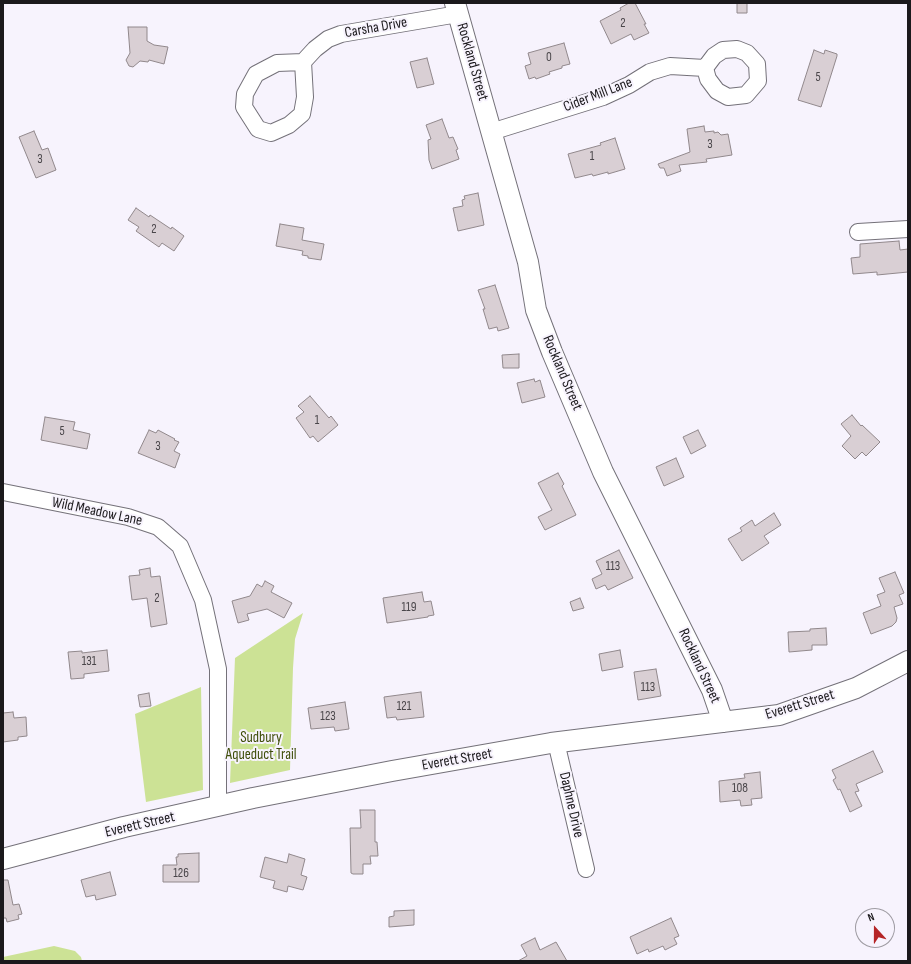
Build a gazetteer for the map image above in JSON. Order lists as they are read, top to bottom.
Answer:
{
  "streets": {
    "street": [
      "Carsha Drive",
      "Rockland Street",
      "Cider Mill Lane",
      "Wild Meadow Lane",
      "Everett Street",
      "Daphne Drive"
    ]
  },
  "crossings": [
    ["Carsha Drive", "Rockland Street"],
    ["Rockland Street", "Cider Mill Lane"],
    ["Rockland Street", "Everett Street"],
    ["Wild Meadow Lane", "Everett Street"],
    ["Everett Street", "Daphne Drive"]
  ],
  "parks": ["Sudbury Aqueduct Trail"],
  "house_numbers": [
    "2",
    "0",
    "5",
    "3",
    "1",
    "3",
    "2",
    "1",
    "5",
    "3",
    "113",
    "2",
    "119",
    "131",
    "113",
    "121",
    "123",
    "108",
    "126"
  ],
  "north": "top"
}
